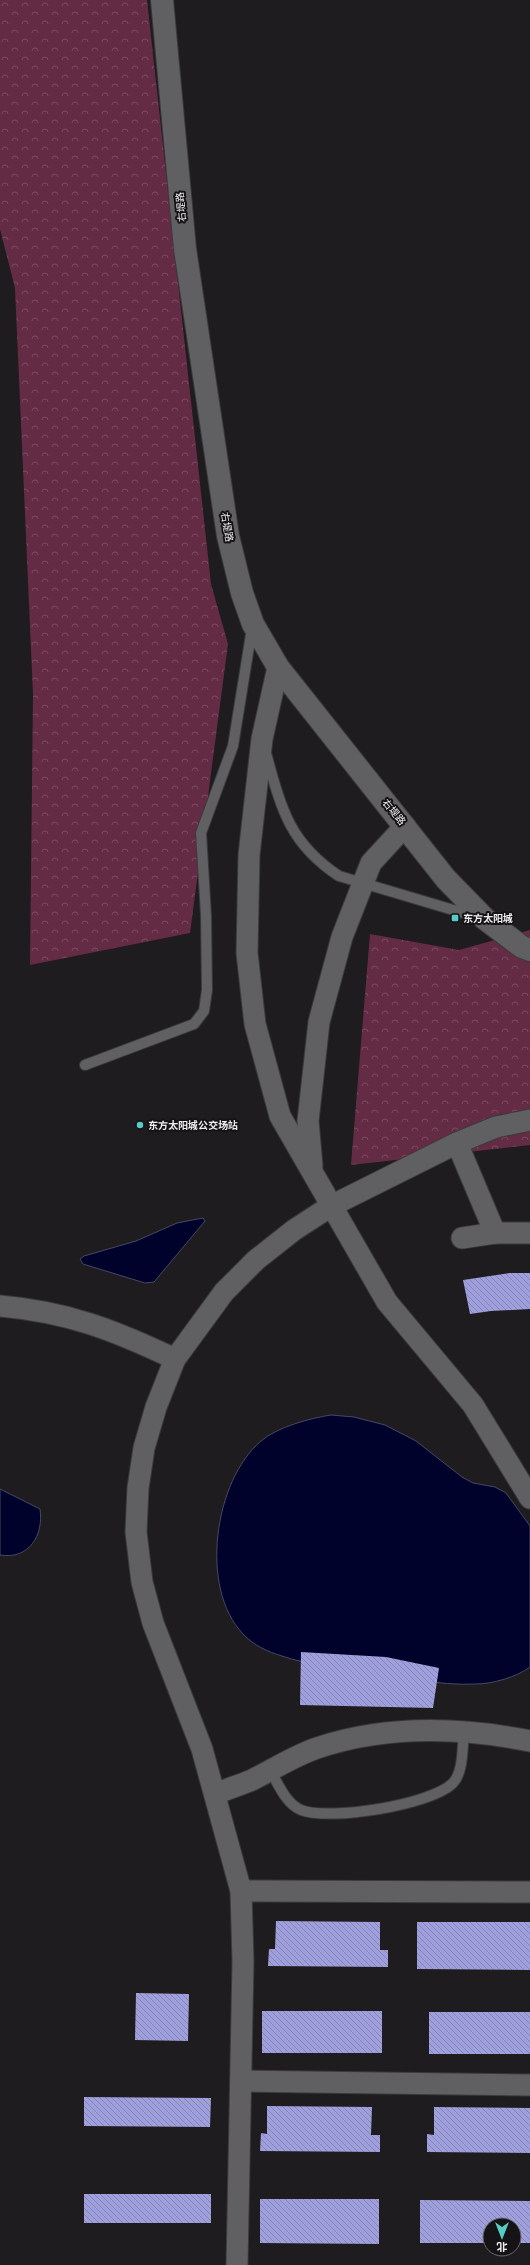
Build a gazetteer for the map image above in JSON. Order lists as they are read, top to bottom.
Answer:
{
  "streets": {
    "main road": ["右堤路"]
  },
  "places": {
    "transit": ["东方太阳城"],
    "other": ["东方太阳城公交场站"]
  },
  "north": "bottom"
}
